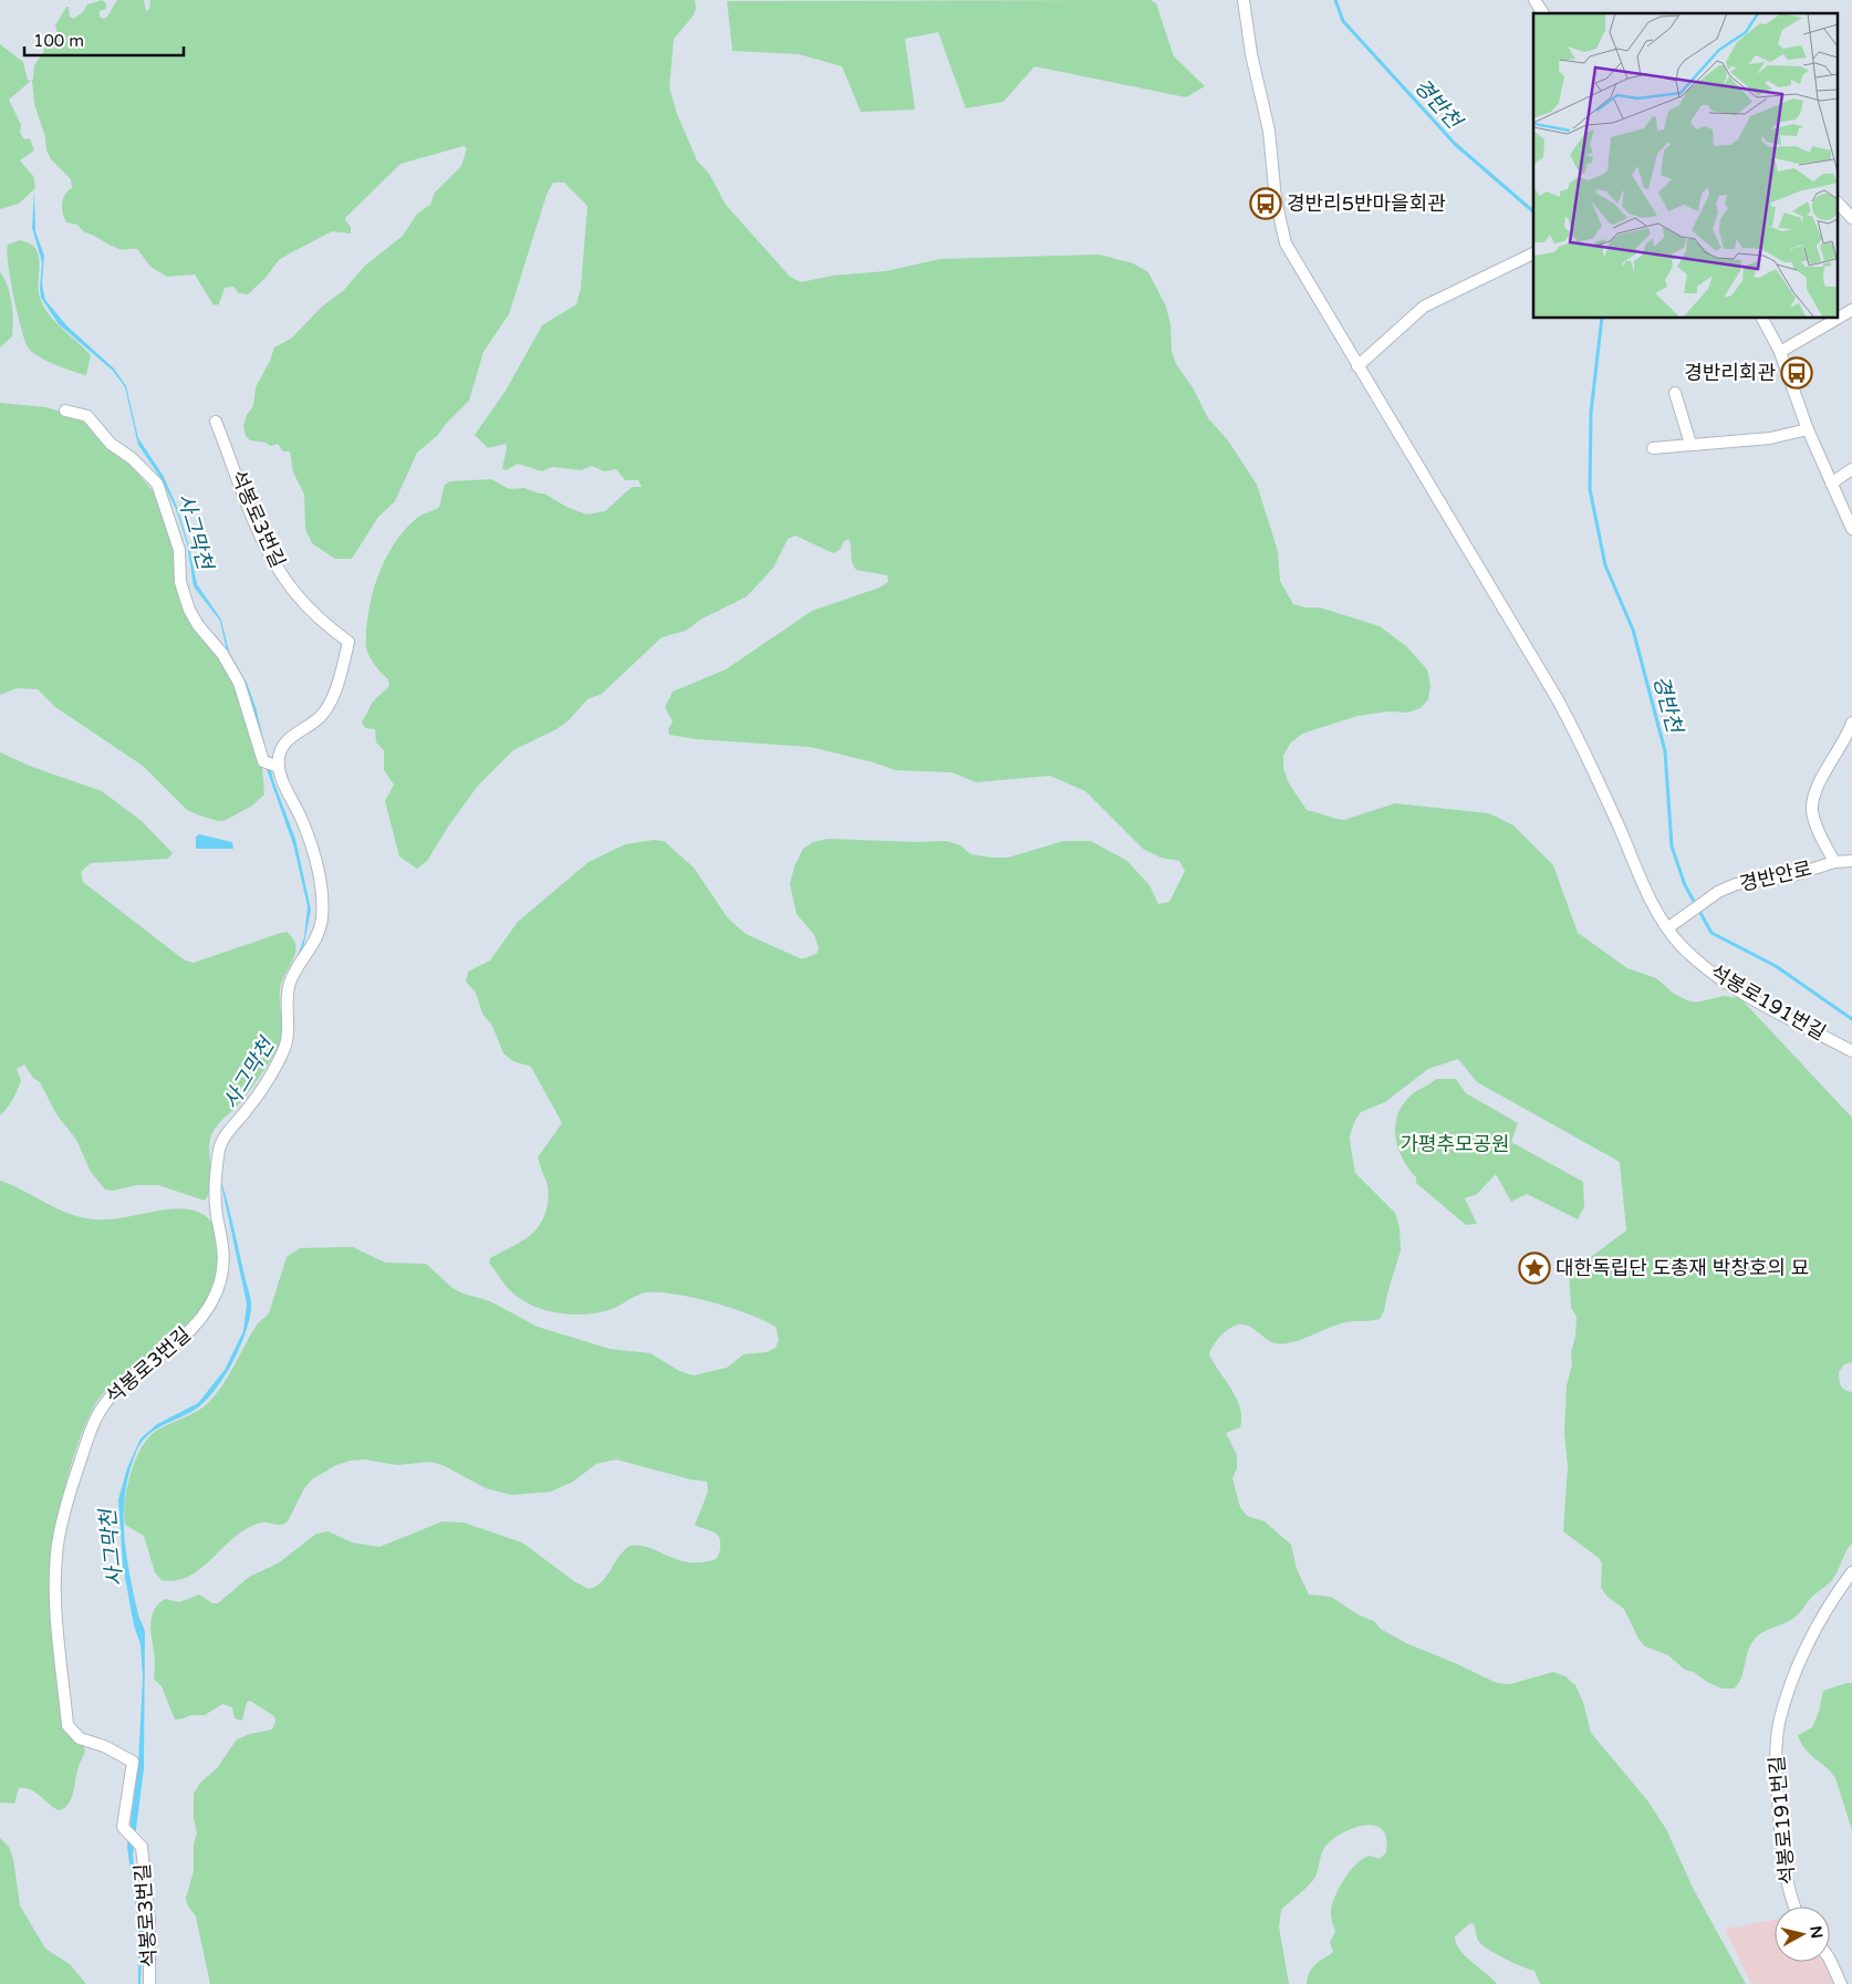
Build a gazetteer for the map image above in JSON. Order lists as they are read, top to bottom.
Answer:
{
  "streets": {
    "street": ["석봉로3번길", "경반안로", "석봉로191번길"]
  },
  "crossings": [
    ["경반안로", "석봉로191번길"]
  ],
  "water": ["경반천", "사그막천"],
  "parks": ["가평추모공원"],
  "places": {
    "bus stop": ["경반리5반마을회관", "경반리회관"],
    "place": ["대한독립단 도총재 박창호의 묘"]
  },
  "scale_bar": "100 m",
  "north": "right"
}
